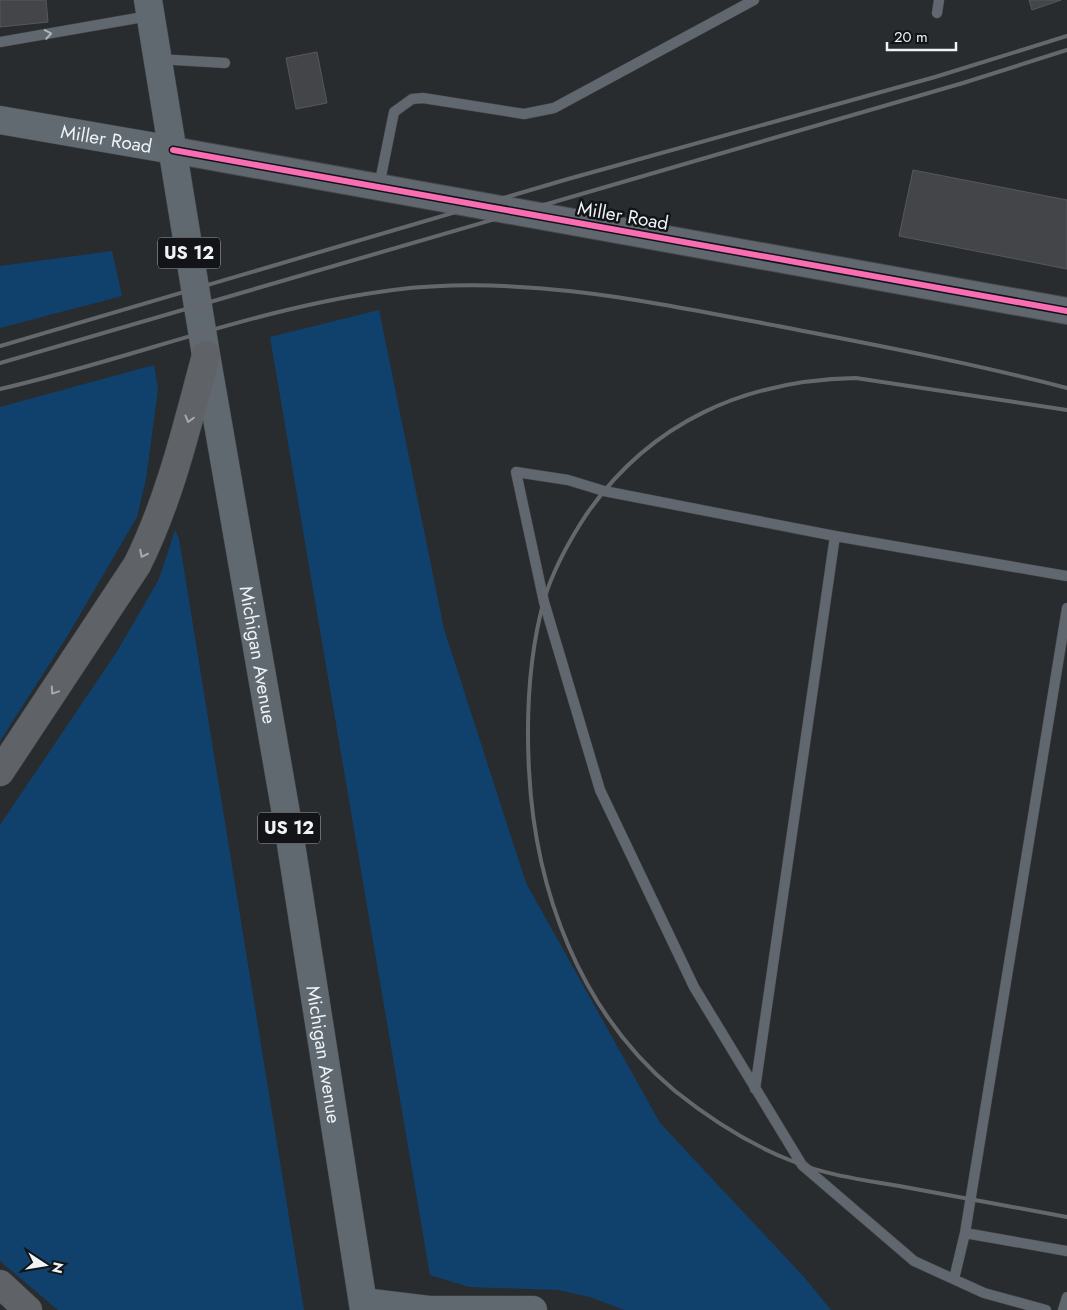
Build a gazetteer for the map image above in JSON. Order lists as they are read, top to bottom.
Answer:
{
  "streets": {
    "main road": ["Miller Road", "US 12", "Michigan Avenue"]
  },
  "crossings": [
    ["Miller Road", "Michigan Avenue"]
  ],
  "scale_bar": "20 m",
  "north": "right"
}
